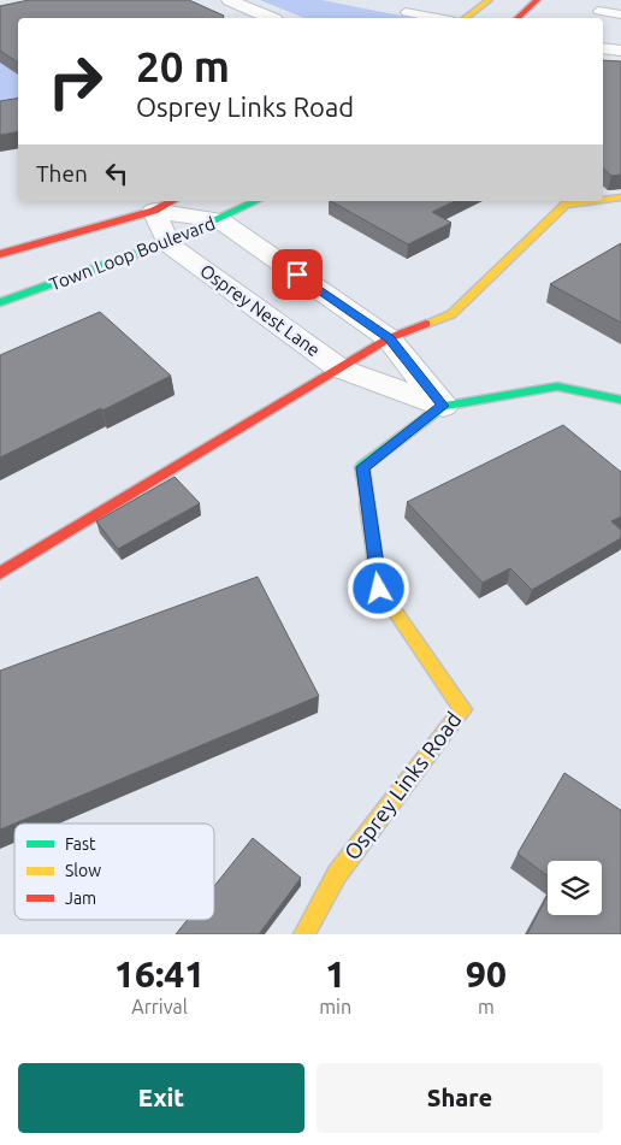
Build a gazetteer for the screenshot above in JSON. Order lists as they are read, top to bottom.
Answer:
{
  "streets": {
    "street": ["Town Loop Boulevard", "Osprey Nest Lane", "Osprey Links Road"]
  },
  "crossings": [
    ["Town Loop Boulevard", "Osprey Nest Lane"],
    ["Osprey Nest Lane", "Osprey Links Road"]
  ],
  "legend": ["Fast", "Slow", "Jam"],
  "page": {
    "turn": ["20 m", "Osprey Links Road"],
    "then": "Then",
    "eta": [
      "16:41",
      "Arrival",
      "1",
      "min",
      "90",
      "m"
    ],
    "buttons": ["Exit", "Share"]
  }
}
